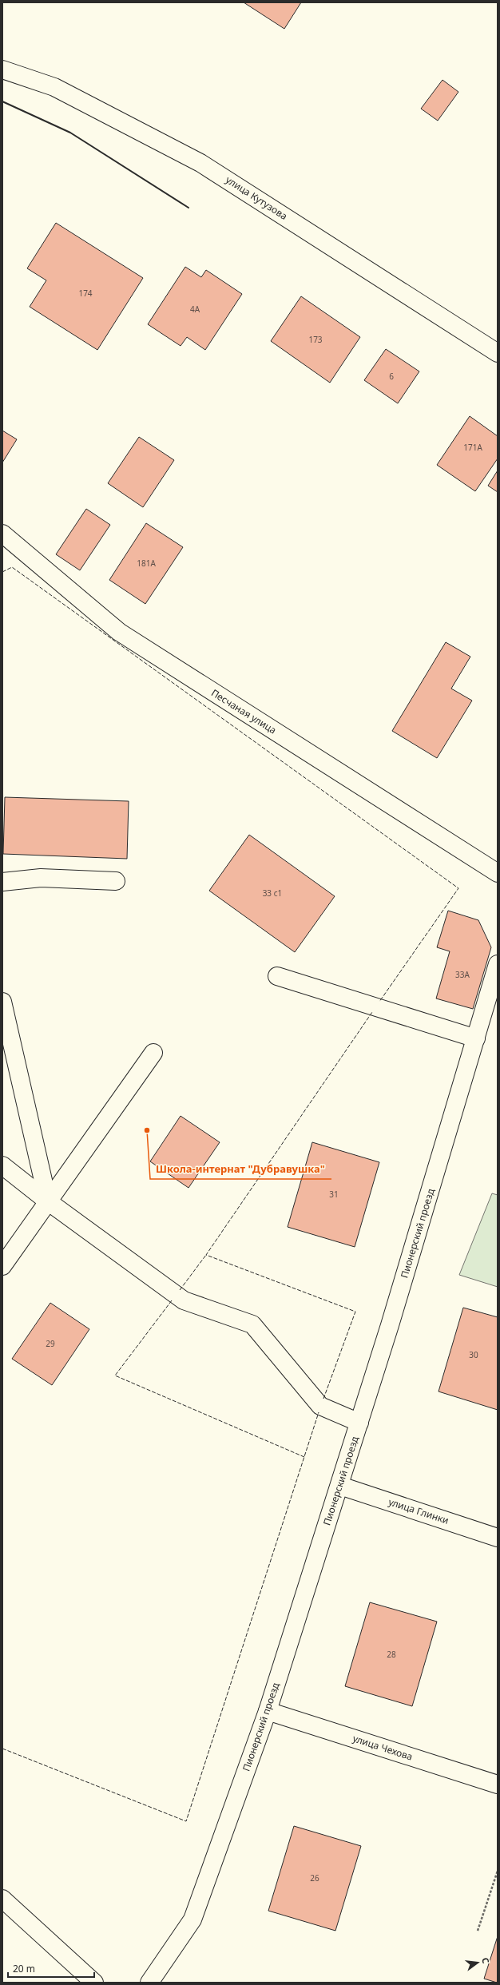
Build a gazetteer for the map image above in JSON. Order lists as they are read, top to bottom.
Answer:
{
  "streets": {
    "street": [
      "улица Кутузова",
      "Песчаная улица",
      "Пионерский проезд",
      "улица Глинки",
      "улица Чехова"
    ]
  },
  "crossings": [
    ["Пионерский проезд", "улица Глинки"],
    ["Пионерский проезд", "улица Чехова"]
  ],
  "places": ["Школа-интернат \"Дубравушка\""],
  "house_numbers": [
    "174",
    "4А",
    "173",
    "6",
    "171А",
    "181А",
    "33 с1",
    "33А",
    "31",
    "29",
    "30",
    "28",
    "26"
  ],
  "scale_bar": "20 m",
  "north": "right"
}
